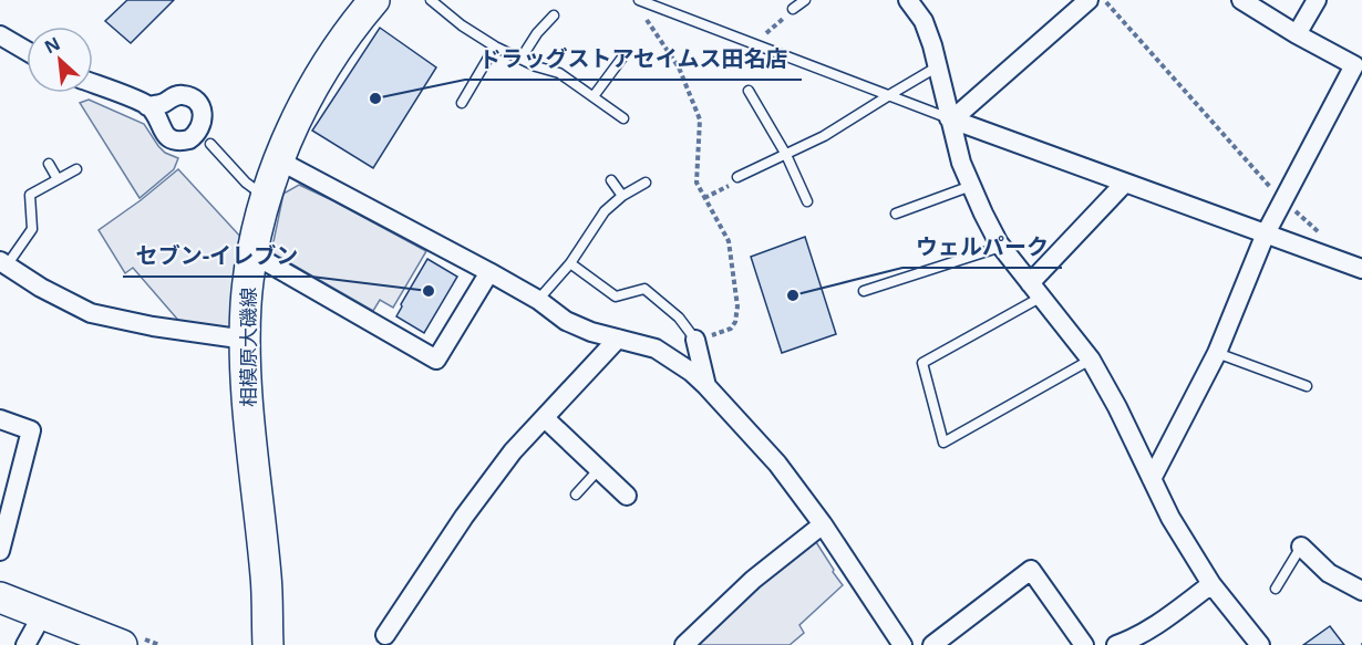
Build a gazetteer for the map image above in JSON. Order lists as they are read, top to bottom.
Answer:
{
  "streets": {
    "main road": ["相模原大磯線"]
  },
  "places": ["ドラッグストアセイムス田名店", "セブン-イレブン", "ウェルパーク"],
  "north": "top left"
}
